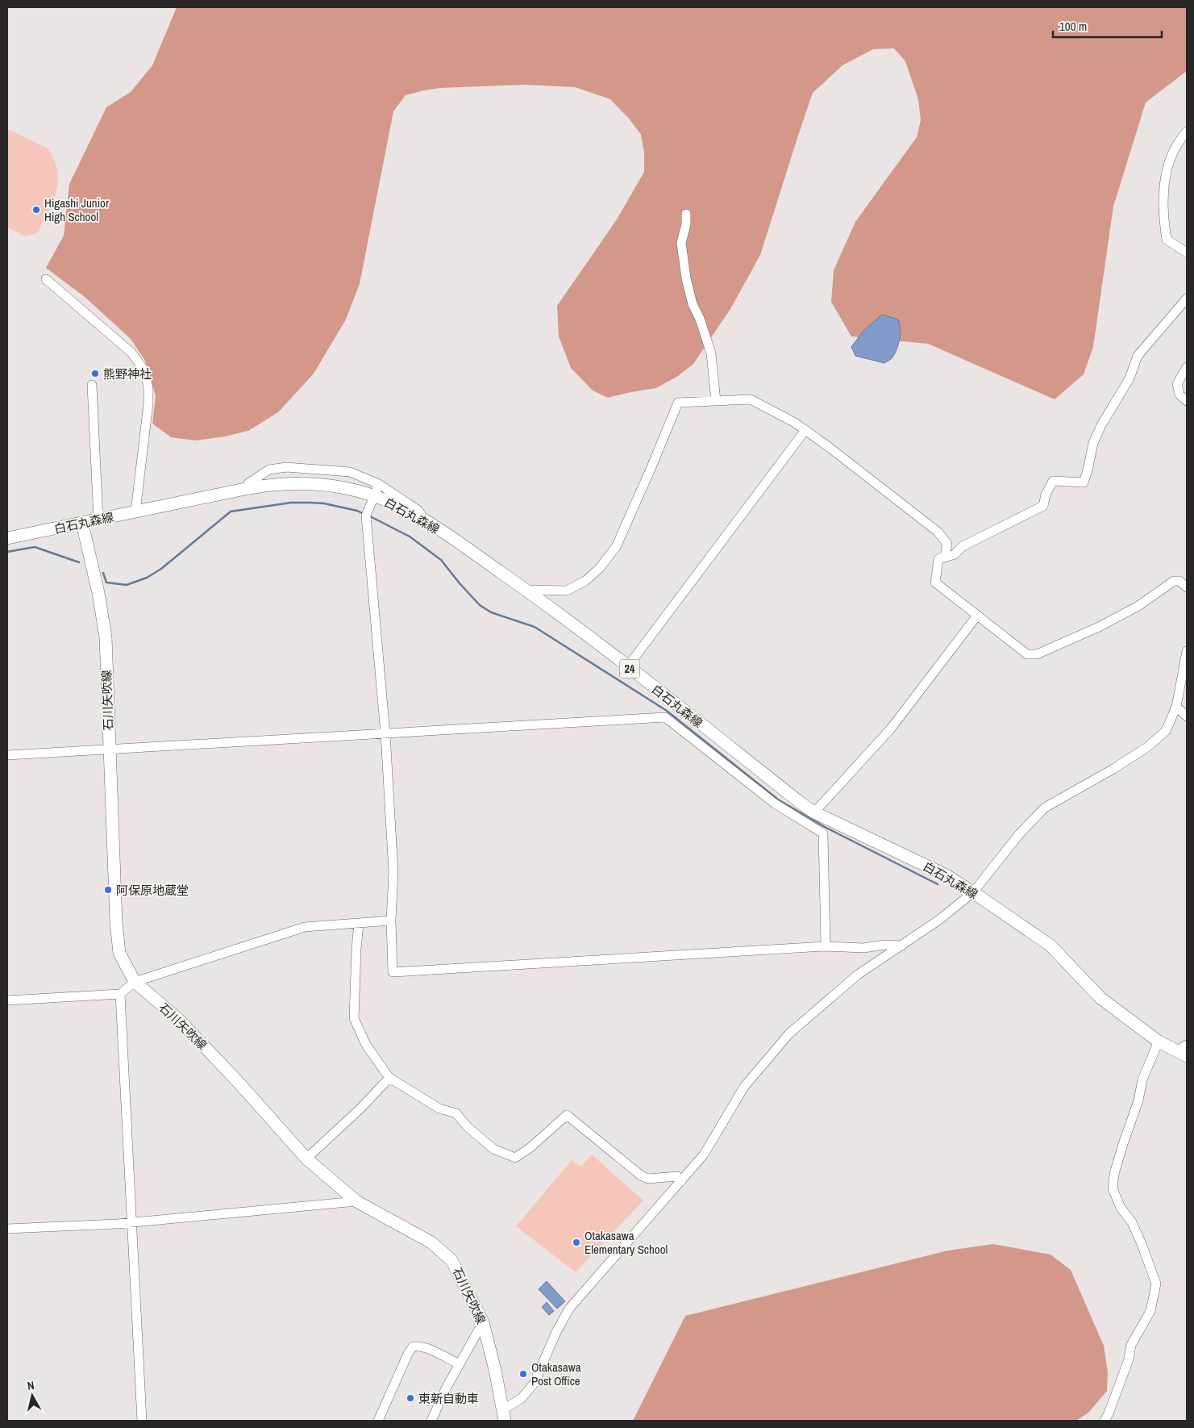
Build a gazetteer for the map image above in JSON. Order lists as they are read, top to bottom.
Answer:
{
  "streets": {
    "main road": ["白石丸森線", "24", "石川矢吹線"]
  },
  "crossings": [
    ["白石丸森線", "石川矢吹線"]
  ],
  "places": [
    "Higashi Junior High School",
    "熊野神社",
    "阿保原地蔵堂",
    "Otakasawa Elementary School",
    "Otakasawa Post Office",
    "東新自動車"
  ],
  "scale_bar": "100 m",
  "north": "top"
}
